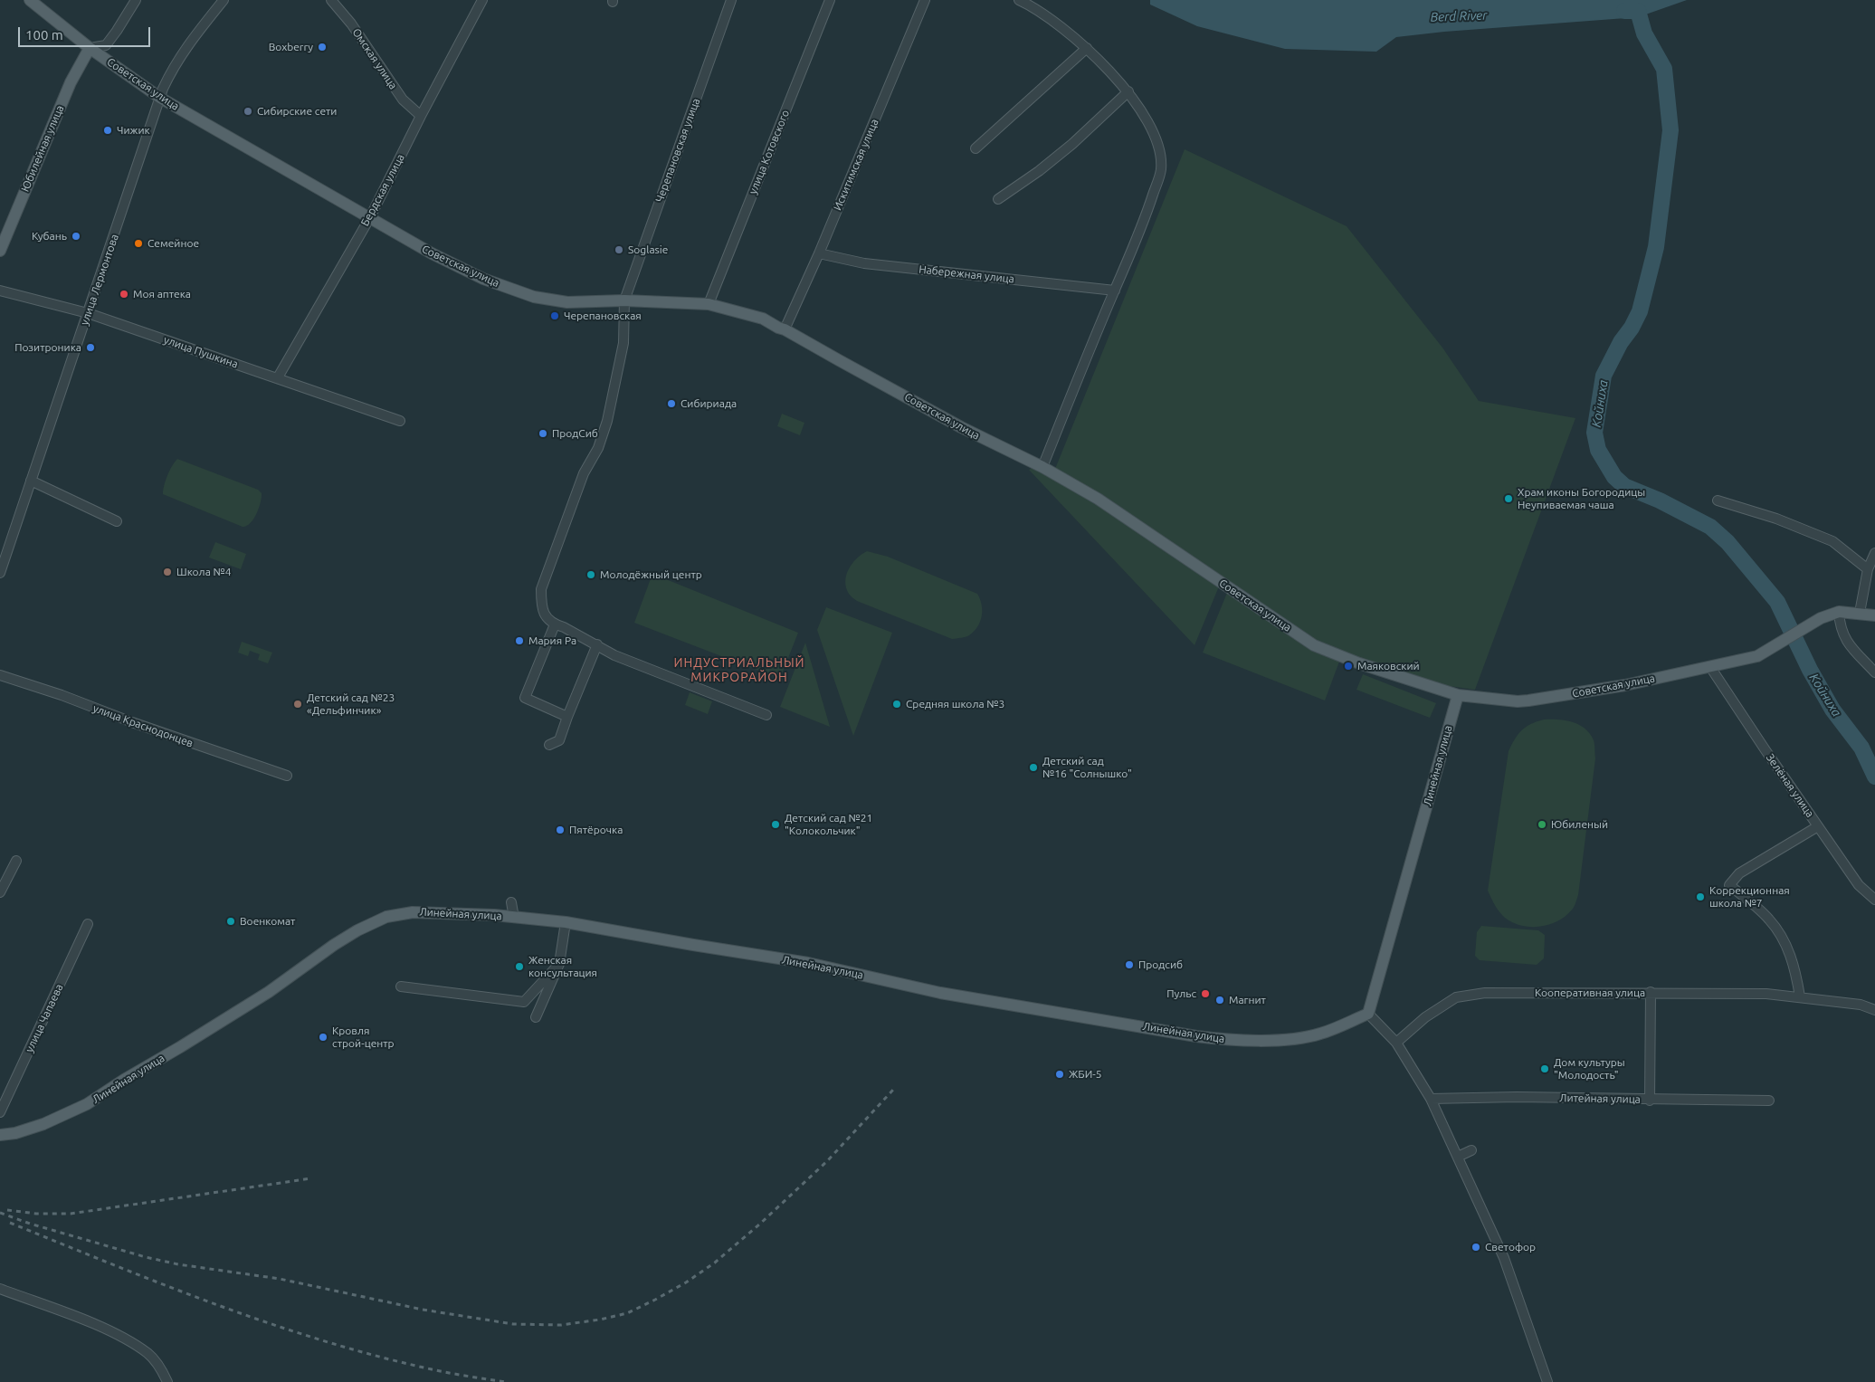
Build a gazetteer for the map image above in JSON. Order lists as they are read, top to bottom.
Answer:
{
  "streets": {
    "main road": ["Советская улица", "Юбилейная улица", "Линейная улица"],
    "street": [
      "Омская улица",
      "Черепановская улица",
      "улица Котовского",
      "Искитимская улица",
      "Бердская улица",
      "Набережная улица",
      "улица Лермонтова",
      "улица Пушкина",
      "улица Краснодонцев",
      "Зелёная улица",
      "Кооперативная улица",
      "улица Чапаева",
      "Литейная улица"
    ]
  },
  "crossings": [
    ["Омская улица", "Бердская улица"],
    ["Советская улица", "Юбилейная улица"],
    ["Советская улица", "Черепановская улица"],
    ["Советская улица", "улица Котовского"],
    ["Советская улица", "Искитимская улица"],
    ["Советская улица", "Бердская улица"],
    ["Советская улица", "улица Лермонтова"],
    ["Советская улица", "Линейная улица"],
    ["Советская улица", "Зелёная улица"],
    ["Искитимская улица", "Набережная улица"],
    ["Бердская улица", "улица Пушкина"],
    ["улица Лермонтова", "улица Пушкина"]
  ],
  "districts": ["ИНДУСТРИАЛЬНЫЙ МИКРОРАЙОН"],
  "water": ["Berd River", "Койниха"],
  "places": [
    "Boxberry",
    "Сибирские сети",
    "Чижик",
    "Кубань",
    "Семейное",
    "Soglasie",
    "Моя аптека",
    "Черепановская",
    "Позитроника",
    "Сибириада",
    "ПродСиб",
    "Храм иконы Богородицы Неупиваемая чаша",
    "Школа №4",
    "Молодёжный центр",
    "Мария Ра",
    "Маяковский",
    "Детский сад №23 «Дельфинчик»",
    "Средняя школа №3",
    "Детский сад №16 \"Солнышко\"",
    "Детский сад №21 \"Колокольчик\"",
    "Юбиленый",
    "Пятёрочка",
    "Коррекционная школа №7",
    "Военкомат",
    "Продсиб",
    "Женская консультация",
    "Пульс",
    "Магнит",
    "Кровля строй-центр",
    "Дом культуры \"Молодость\"",
    "ЖБИ-5",
    "Светофор"
  ],
  "scale_bar": "100 m"
}
